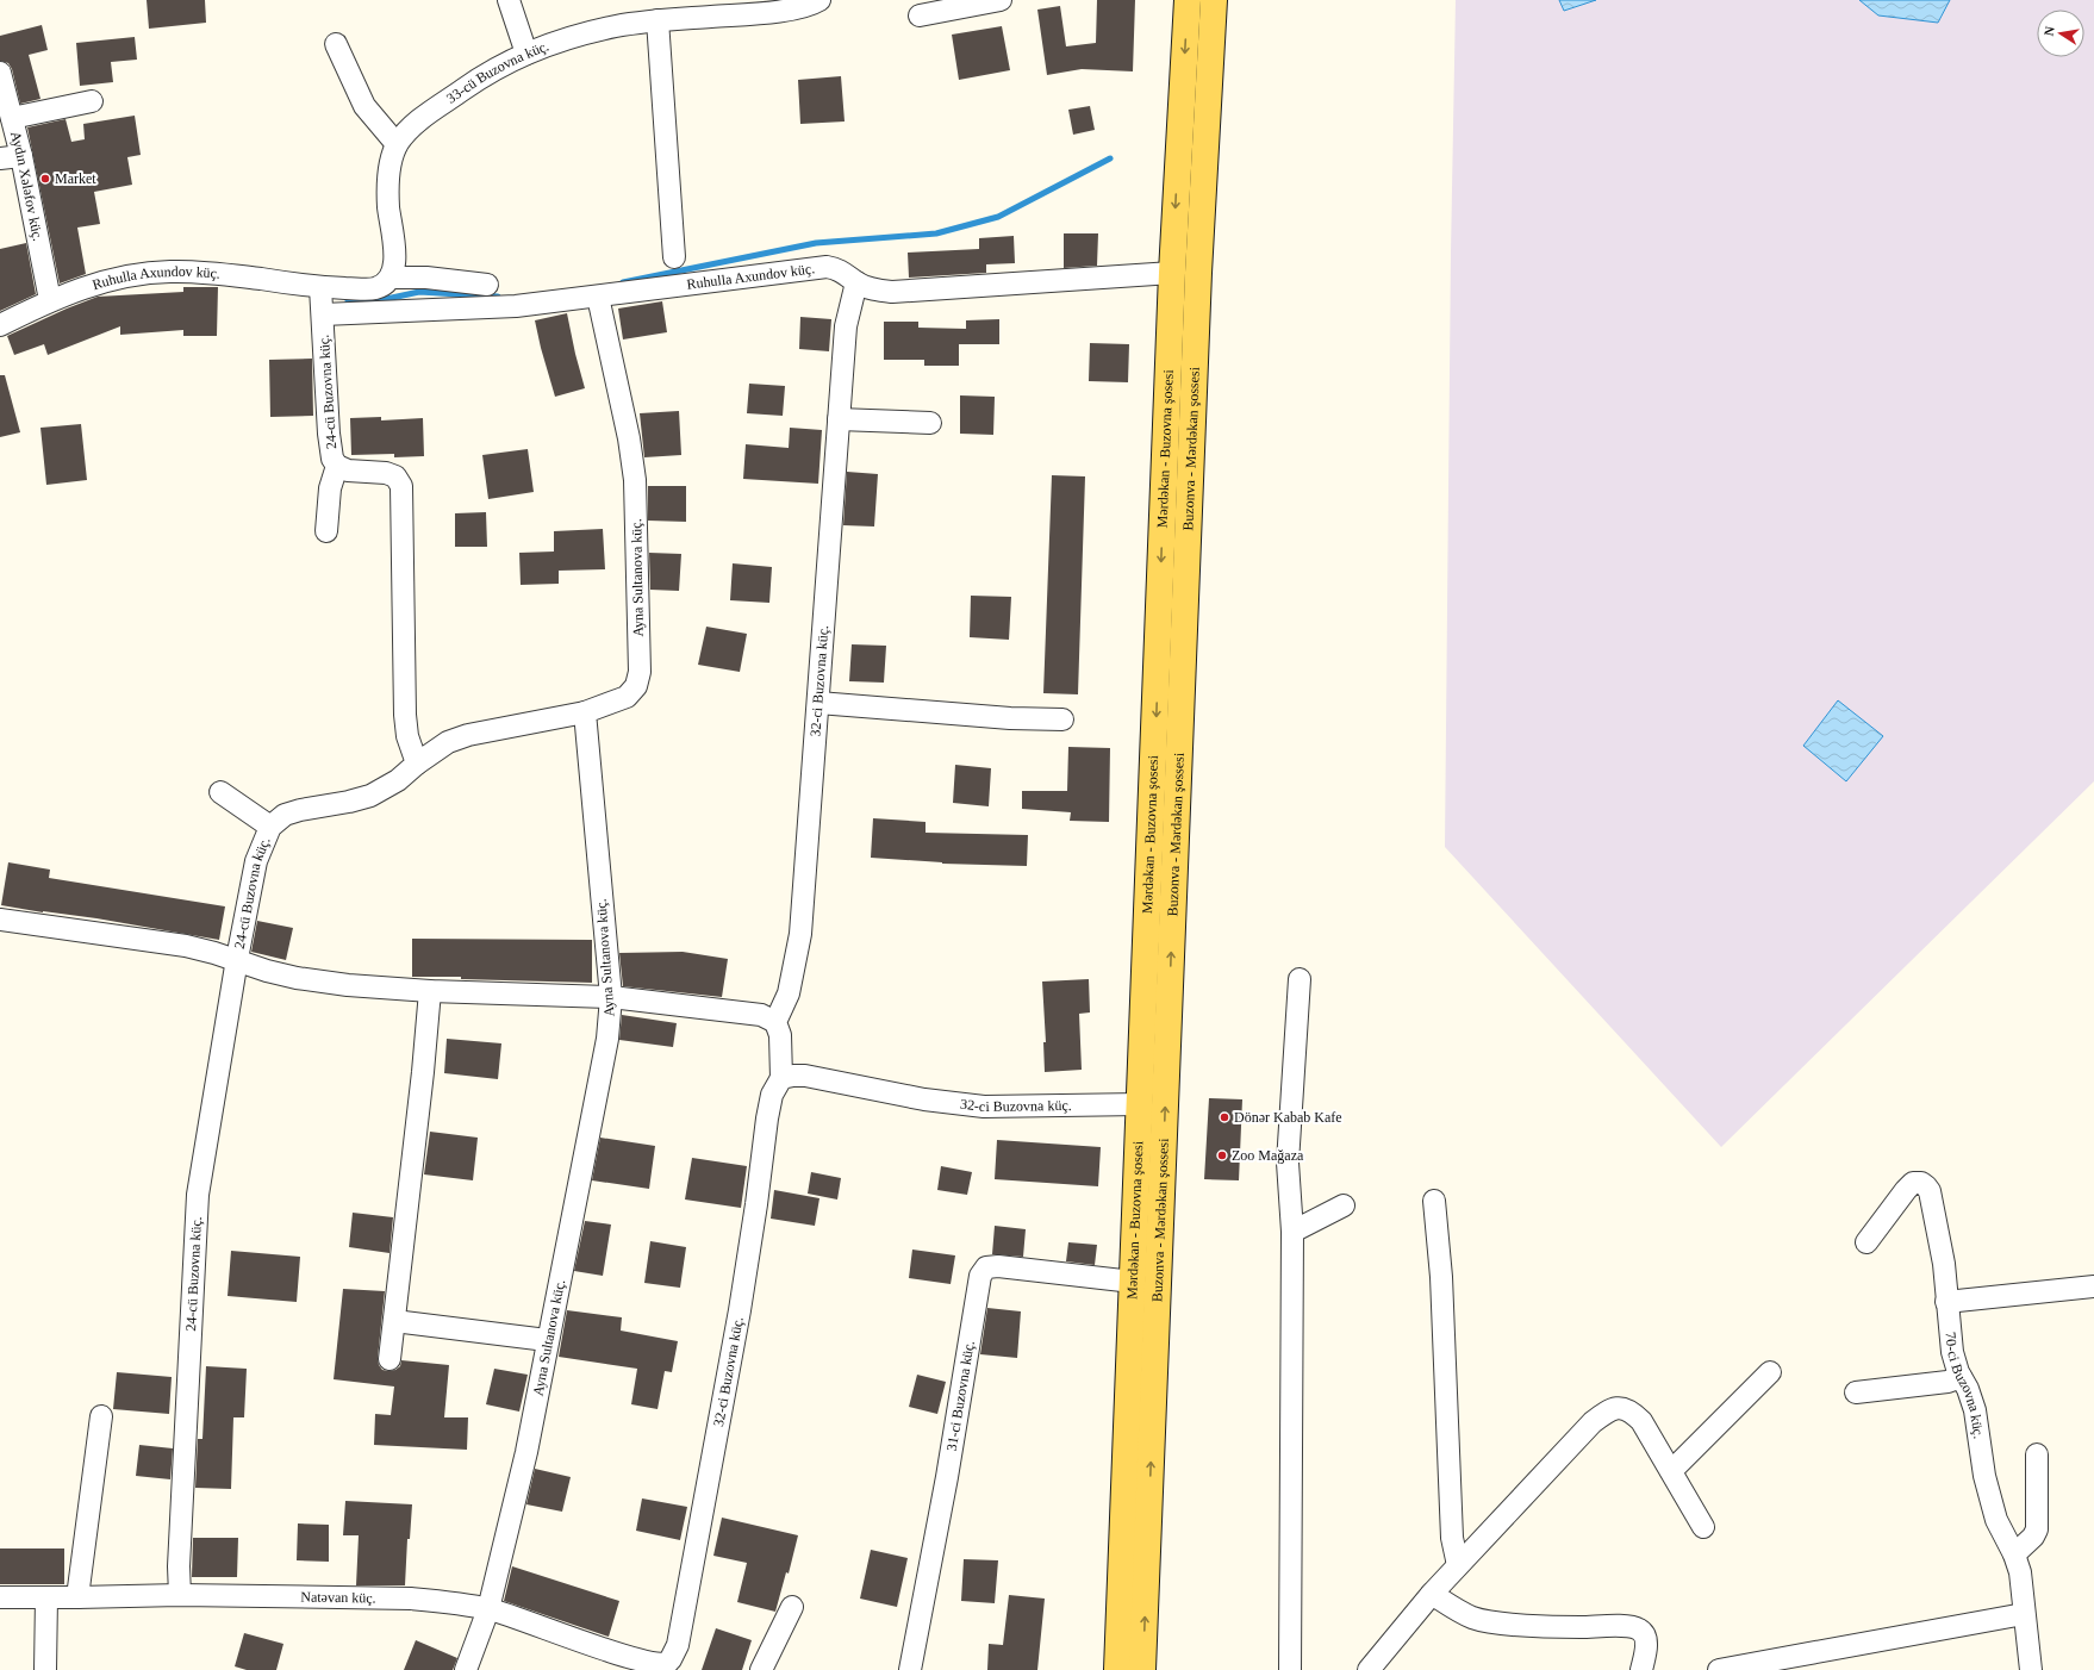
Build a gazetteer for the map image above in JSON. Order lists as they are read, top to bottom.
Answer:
{
  "streets": {
    "main road": ["Mərdəkan - Buzovna şosesi", "Buzonva - Mərdəkan şossesi"],
    "street": [
      "33-cü Buzovna küç.",
      "Aydın Xələfov küç.",
      "Ruhulla Axundov küç.",
      "24-cü Buzovna küç.",
      "Ayna Sultanova küç.",
      "32-ci Buzovna küç.",
      "70-ci Buzovna küç.",
      "31-ci Buzovna küç.",
      "Natəvan küç."
    ]
  },
  "crossings": [
    ["Aydın Xələfov küç.", "Ruhulla Axundov küç."],
    ["Ruhulla Axundov küç.", "24-cü Buzovna küç."],
    ["Ruhulla Axundov küç.", "Mərdəkan - Buzovna şosesi"],
    ["Ruhulla Axundov küç.", "Ayna Sultanova küç."],
    ["Ruhulla Axundov küç.", "32-ci Buzovna küç."],
    ["24-cü Buzovna küç.", "Natəvan küç."],
    ["Mərdəkan - Buzovna şosesi", "32-ci Buzovna küç."],
    ["Mərdəkan - Buzovna şosesi", "31-ci Buzovna küç."],
    ["Ayna Sultanova küç.", "Natəvan küç."],
    ["32-ci Buzovna küç.", "Natəvan küç."]
  ],
  "one_way": ["Mərdəkan - Buzovna şosesi", "Buzonva - Mərdəkan şossesi"],
  "places": ["Market", "Dönər Kabab Kafe", "Zoo Mağaza"],
  "north": "left"
}
